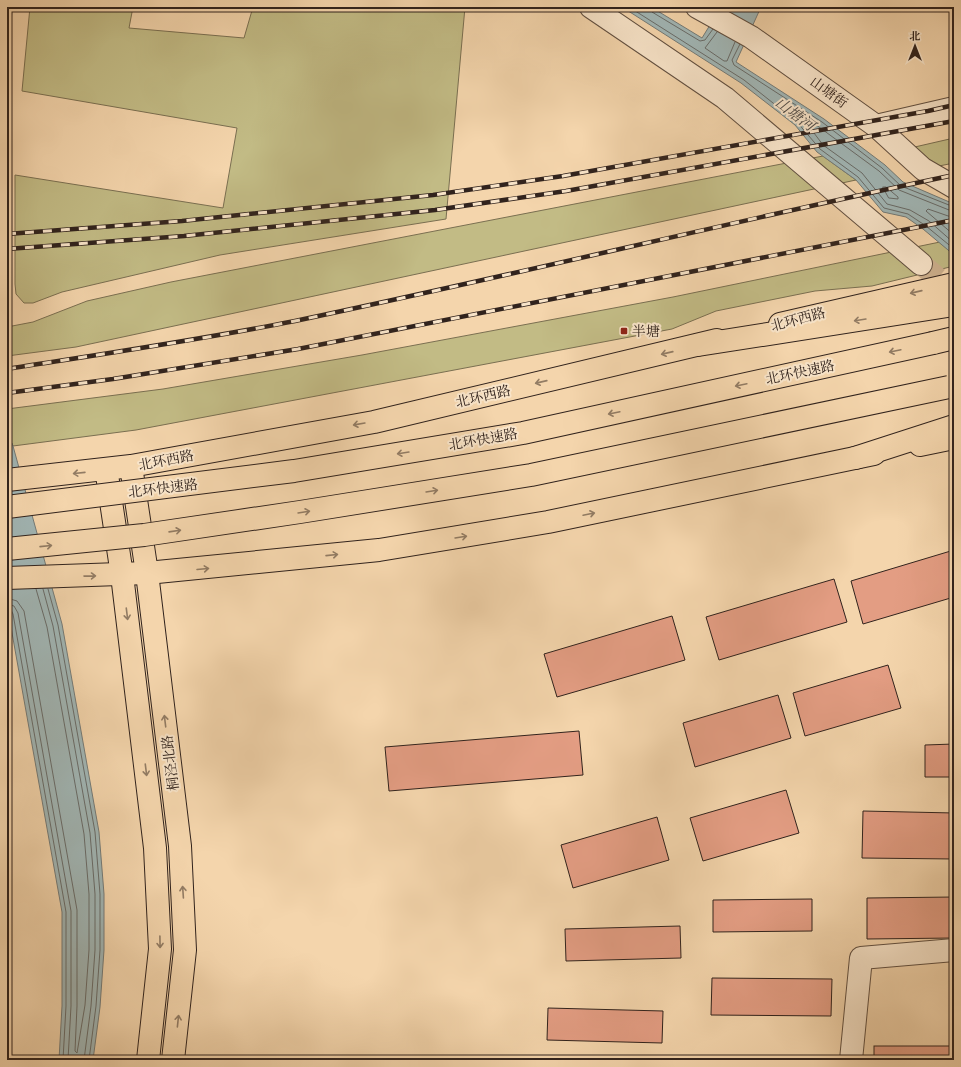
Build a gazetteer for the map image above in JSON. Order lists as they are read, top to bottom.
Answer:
{
  "streets": {
    "main road": ["北环西路", "北环快速路", "桐泾北路"],
    "street": ["山塘街"]
  },
  "crossings": [
    ["北环西路", "桐泾北路"]
  ],
  "water": ["山塘河"],
  "places": {
    "transit": ["半塘"]
  },
  "north": "top"
}
